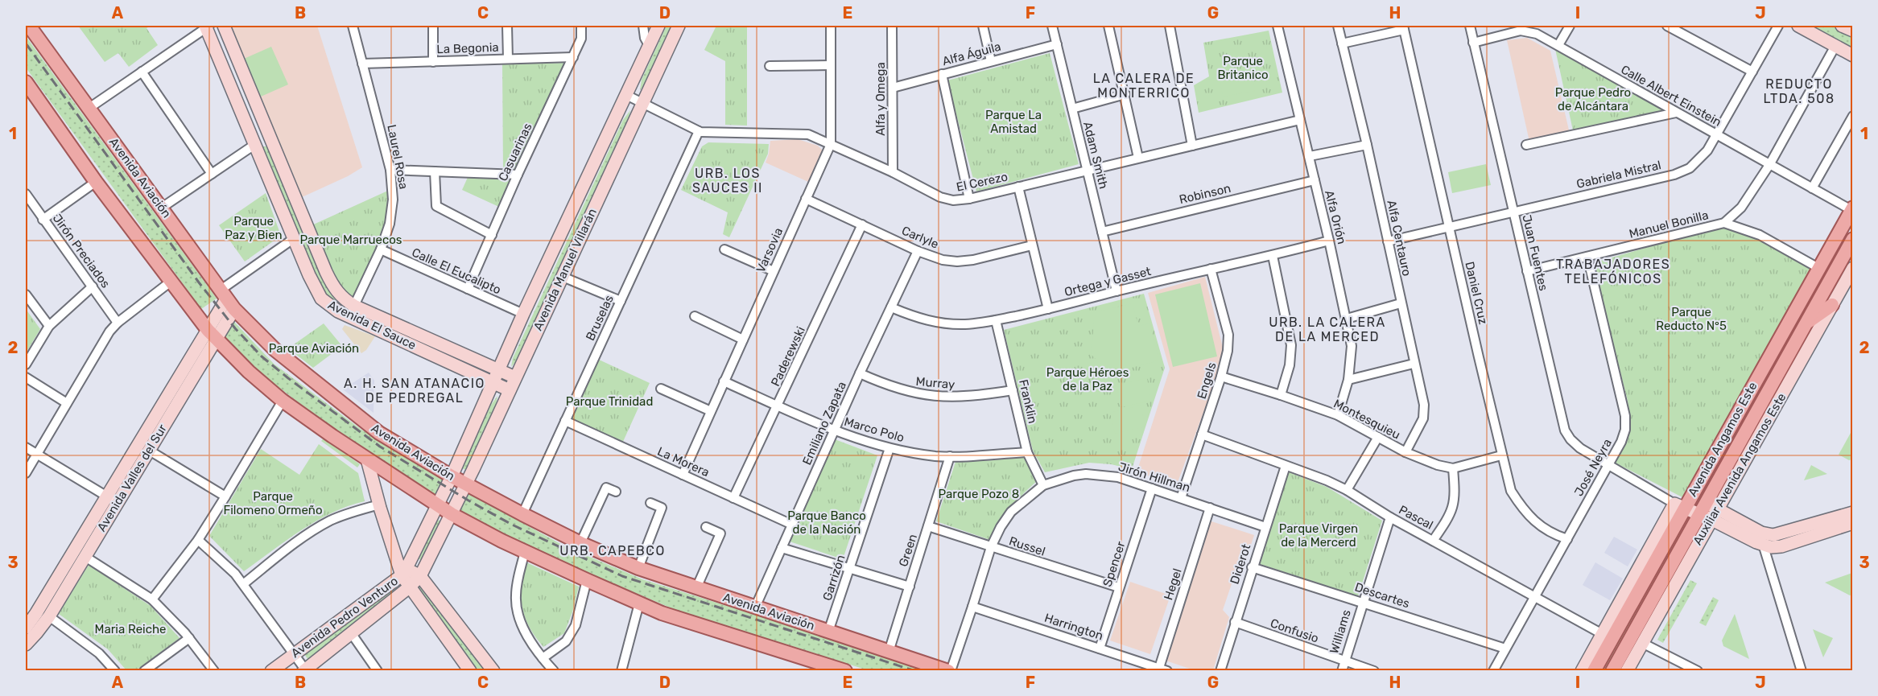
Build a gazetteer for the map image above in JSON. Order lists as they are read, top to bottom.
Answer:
{
  "streets": {
    "main road": ["Avenida Aviación", "Avenida Angamos Este"],
    "street": [
      "La Begonia",
      "Alfa Águila",
      "Calle Albert Einstein",
      "Alfa y Omega",
      "Casuarinas",
      "Adam Smith",
      "Laurel Rosa",
      "Gabriela Mistral",
      "El Cerezo",
      "Robinson",
      "Alfa Orión",
      "Manuel Bonilla",
      "Carlyle",
      "Alfa Centauro",
      "Varsovia",
      "Jirón Preciados",
      "Juan Fuentes",
      "Avenida Manuel Villarán",
      "Calle El Eucalipto",
      "Ortega y Gasset",
      "Daniel Cruz",
      "Bruselas",
      "Avenida El Sauce",
      "Paderewski",
      "Engels",
      "Murray",
      "Franklin",
      "Montesquieu",
      "Emiliano Zapata",
      "Marco Polo",
      "La Morera",
      "José Neyra",
      "Auxiliar Avenida Angamos Este",
      "Jirón Hillman",
      "Avenida Valles del Sur",
      "Pascal",
      "Russel",
      "Green",
      "Spencer",
      "Diderot",
      "Garrizón",
      "Hegel",
      "Descartes",
      "Avenida Pedro Venturo",
      "Harrington",
      "Confusio",
      "Williams"
    ]
  },
  "crossings": [
    ["La Begonia", "Casuarinas"],
    ["La Begonia", "Laurel Rosa"],
    ["Alfa Águila", "Alfa y Omega"],
    ["Alfa Águila", "Adam Smith"],
    ["Calle Albert Einstein", "Gabriela Mistral"],
    ["Calle Albert Einstein", "Manuel Bonilla"],
    ["Calle Albert Einstein", "Juan Fuentes"],
    ["Calle Albert Einstein", "Avenida Angamos Este"],
    ["Alfa y Omega", "El Cerezo"],
    ["Casuarinas", "Calle El Eucalipto"],
    ["Adam Smith", "El Cerezo"],
    ["Adam Smith", "Robinson"],
    ["Adam Smith", "Ortega y Gasset"],
    ["Laurel Rosa", "Calle El Eucalipto"],
    ["Laurel Rosa", "Avenida El Sauce"],
    ["Gabriela Mistral", "Alfa Centauro"],
    ["Gabriela Mistral", "Juan Fuentes"],
    ["Gabriela Mistral", "Daniel Cruz"],
    ["Avenida Aviación", "Avenida Manuel Villarán"],
    ["Avenida Aviación", "Bruselas"],
    ["Avenida Aviación", "Emiliano Zapata"],
    ["Avenida Aviación", "Jirón Hillman"],
    ["Avenida Aviación", "Avenida Valles del Sur"],
    ["Avenida Aviación", "Green"],
    ["Avenida Aviación", "Garrizón"],
    ["El Cerezo", "Alfa Orión"],
    ["El Cerezo", "Varsovia"],
    ["El Cerezo", "Avenida Manuel Villarán"],
    ["El Cerezo", "Bruselas"],
    ["Robinson", "Alfa Orión"],
    ["Alfa Orión", "Ortega y Gasset"],
    ["Alfa Orión", "Montesquieu"],
    ["Manuel Bonilla", "Juan Fuentes"],
    ["Manuel Bonilla", "José Neyra"],
    ["Carlyle", "Varsovia"],
    ["Carlyle", "Paderewski"],
    ["Carlyle", "Emiliano Zapata"],
    ["Alfa Centauro", "Montesquieu"],
    ["Varsovia", "Marco Polo"],
    ["Varsovia", "La Morera"],
    ["Juan Fuentes", "Avenida Angamos Este"],
    ["Juan Fuentes", "José Neyra"],
    ["Avenida Manuel Villarán", "Calle El Eucalipto"],
    ["Avenida Manuel Villarán", "Avenida El Sauce"],
    ["Avenida Manuel Villarán", "Avenida Pedro Venturo"],
    ["Ortega y Gasset", "Engels"],
    ["Ortega y Gasset", "Franklin"],
    ["Ortega y Gasset", "Emiliano Zapata"],
    ["Daniel Cruz", "José Neyra"],
    ["Bruselas", "La Morera"],
    ["Paderewski", "Marco Polo"],
    ["Paderewski", "La Morera"],
    ["Engels", "Montesquieu"],
    ["Engels", "Jirón Hillman"],
    ["Engels", "Pascal"],
    ["Murray", "Franklin"],
    ["Murray", "Emiliano Zapata"],
    ["Franklin", "Marco Polo"],
    ["Franklin", "Jirón Hillman"],
    ["Emiliano Zapata", "Marco Polo"],
    ["Emiliano Zapata", "La Morera"],
    ["Marco Polo", "Green"],
    ["Marco Polo", "Garrizón"],
    ["Avenida Angamos Este", "Pascal"],
    ["José Neyra", "Pascal"],
    ["José Neyra", "Descartes"],
    ["Jirón Hillman", "Russel"],
    ["Jirón Hillman", "Spencer"],
    ["Jirón Hillman", "Diderot"],
    ["Jirón Hillman", "Hegel"],
    ["Jirón Hillman", "Harrington"],
    ["Pascal", "Diderot"],
    ["Pascal", "Williams"],
    ["Russel", "Green"],
    ["Russel", "Spencer"],
    ["Spencer", "Harrington"],
    ["Diderot", "Descartes"],
    ["Diderot", "Confusio"],
    ["Hegel", "Harrington"],
    ["Descartes", "Williams"],
    ["Confusio", "Williams"]
  ],
  "districts": [
    "LA CALERA DE MONTERRICO",
    "REDUCTO LTDA. 508",
    "URB. LOS SAUCES II",
    "TRABAJADORES TELEFÓNICOS",
    "URB. LA CALERA DE LA MERCED",
    "A. H. SAN ATANACIO DE PEDREGAL",
    "URB. CAPEBCO"
  ],
  "parks": [
    "Parque Britanico",
    "Parque Pedro de Alcántara",
    "Parque La Amistad",
    "Parque Paz y Bien",
    "Parque Marruecos",
    "Parque Reducto N°5",
    "Parque Aviación",
    "Parque Héroes de la Paz",
    "Parque Trinidad",
    "Parque Pozo 8",
    "Parque Filomeno Ormeño",
    "Parque Banco de la Nación",
    "Parque Virgen de la Mercerd",
    "Maria Reiche"
  ],
  "grid": {
    "columns": [
      "A",
      "B",
      "C",
      "D",
      "E",
      "F",
      "G",
      "H",
      "I",
      "J"
    ],
    "rows": ["1", "2", "3"]
  }
}
